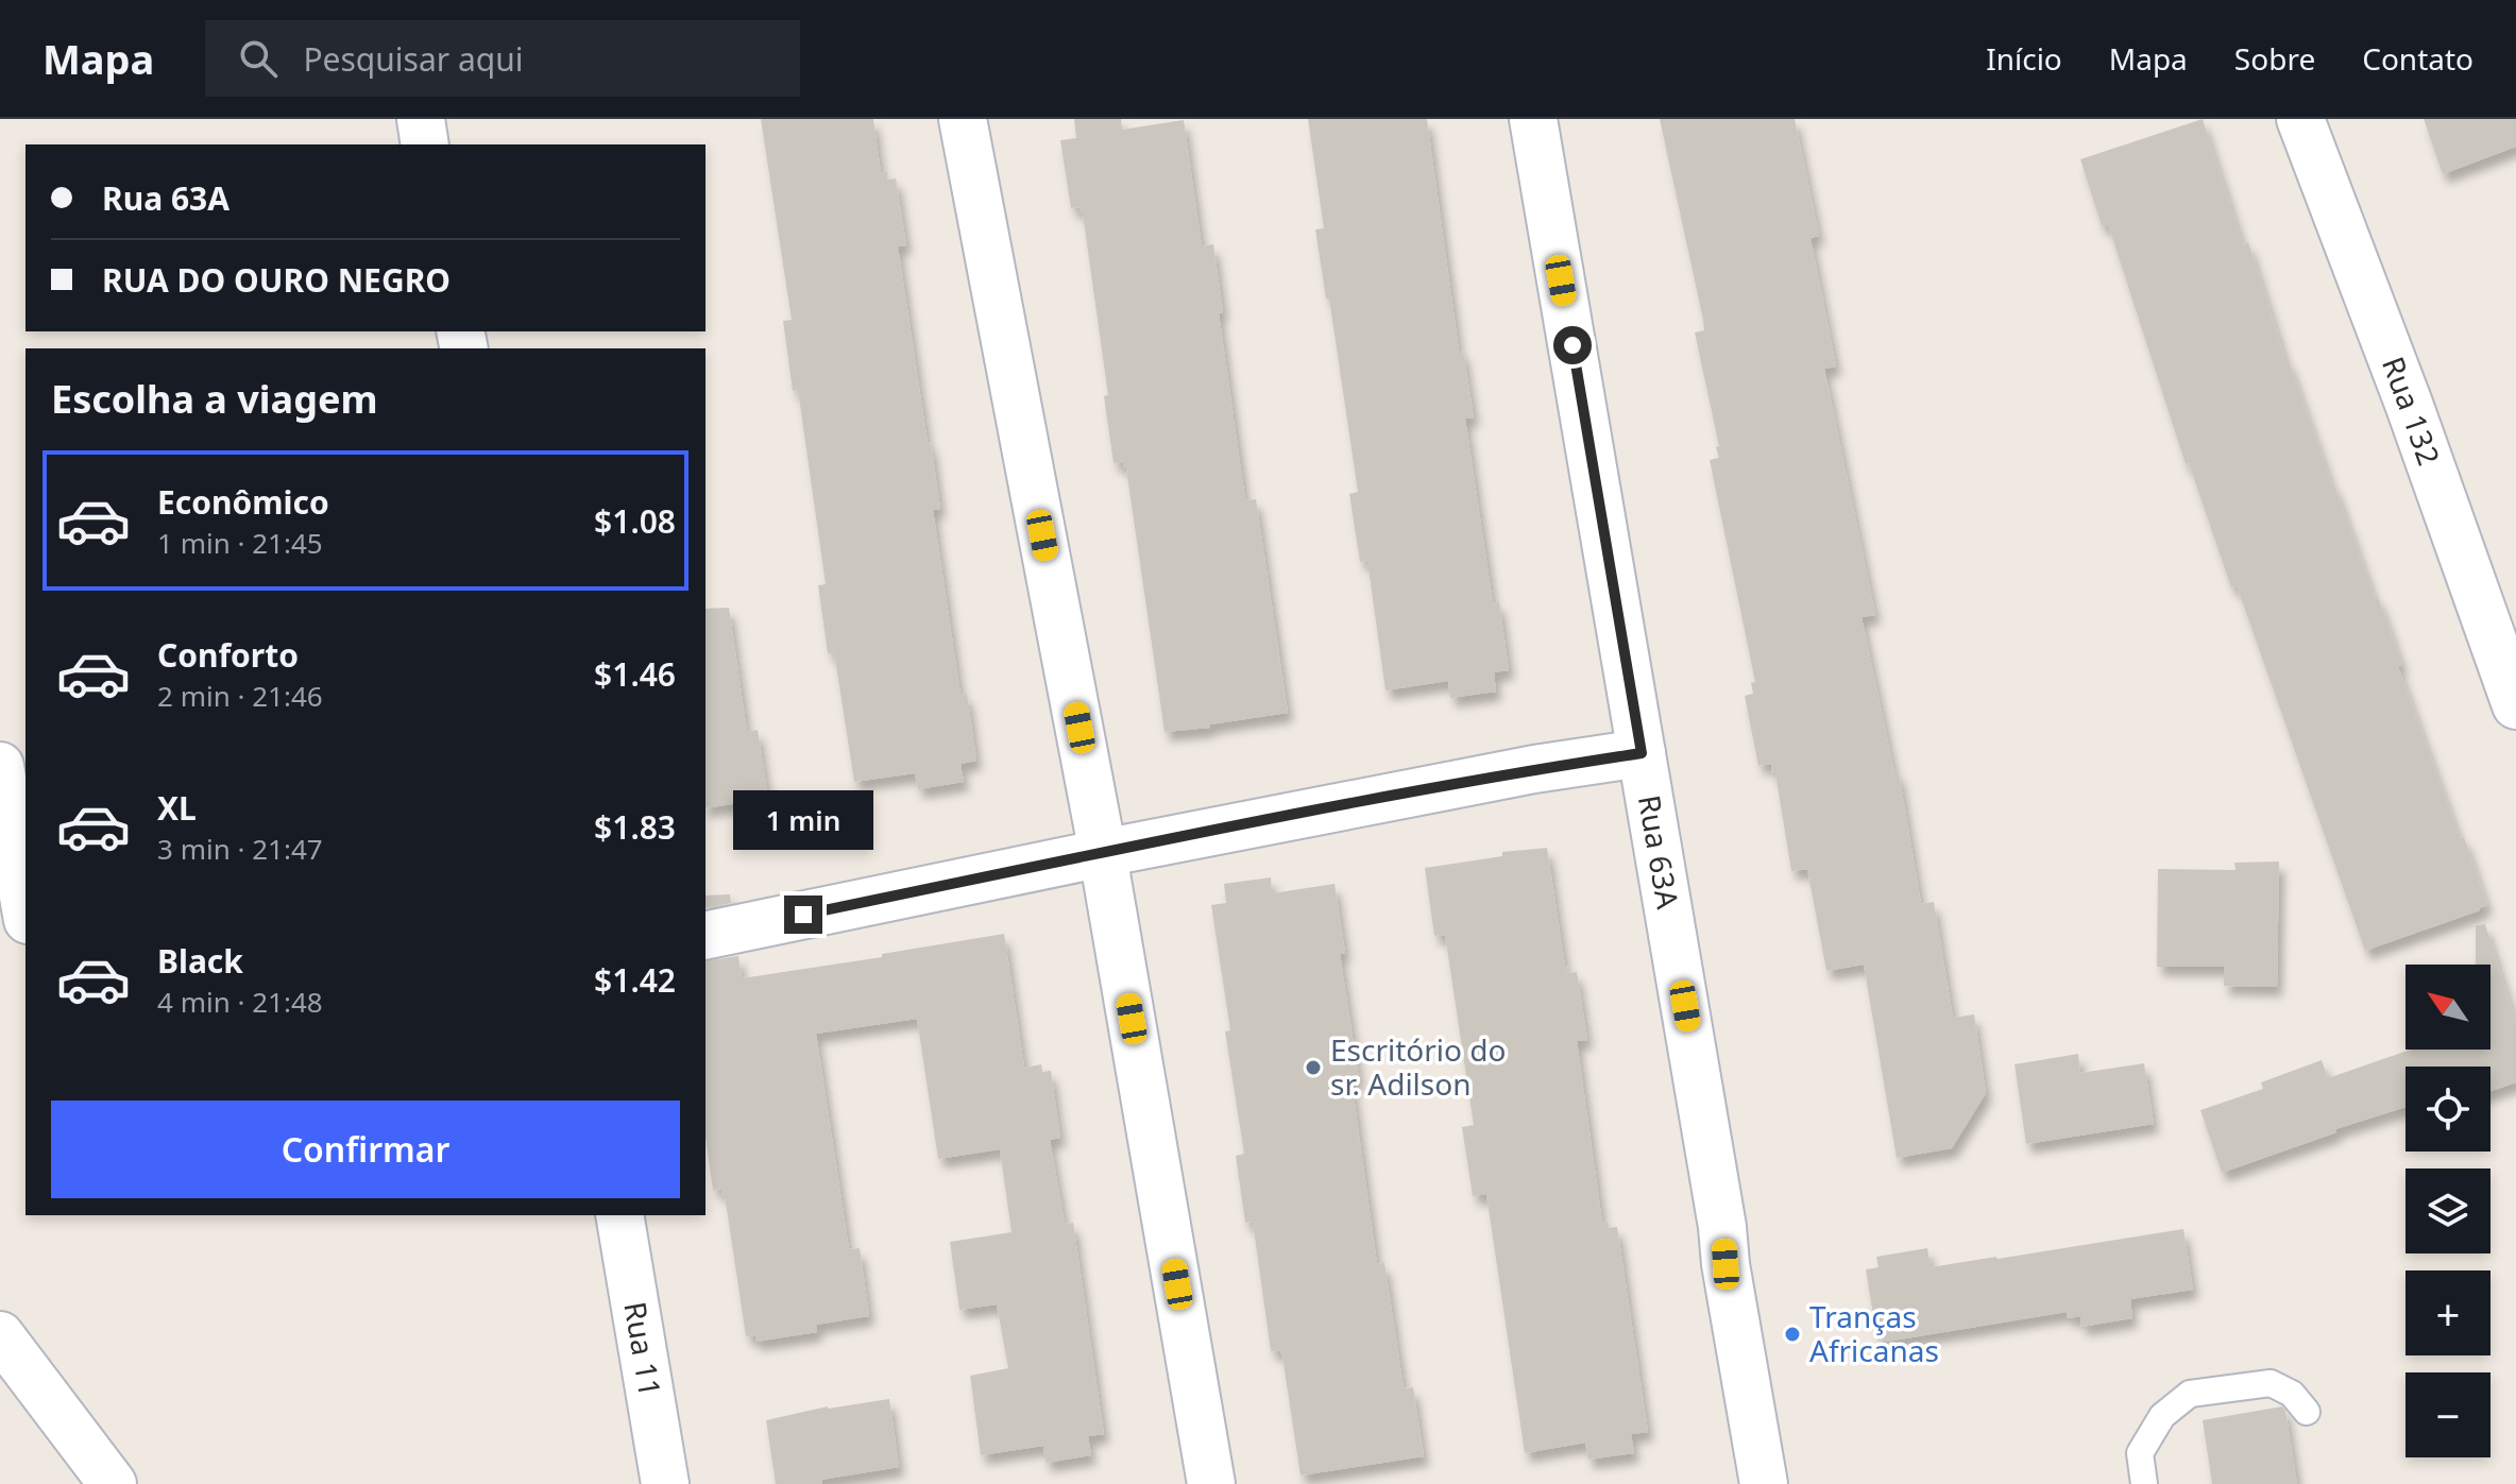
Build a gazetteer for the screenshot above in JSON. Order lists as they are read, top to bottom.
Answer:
{
  "streets": {
    "street": ["Rua 132", "Rua 63A", "Rua 11"]
  },
  "places": ["Escritório do sr. Adilson", "Tranças Africanas"],
  "north": "top left",
  "page": {
    "header": "Mapa",
    "search": "Pesquisar aqui",
    "nav": [
      "Início",
      "Mapa",
      "Sobre",
      "Contato"
    ],
    "banner": ["Rua 63A", "RUA DO OURO NEGRO"],
    "heading": "Escolha a viagem",
    "list": [
      {
        "name": "Econômico",
        "note": "1 min · 21:45",
        "value": "$1.08"
      },
      {
        "name": "Conforto",
        "note": "2 min · 21:46",
        "value": "$1.46"
      },
      {
        "name": "XL",
        "note": "3 min · 21:47",
        "value": "$1.83"
      },
      {
        "name": "Black",
        "note": "4 min · 21:48",
        "value": "$1.42"
      }
    ],
    "bubble": "1 min",
    "map_buttons": ["+", "−"],
    "buttons": "Confirmar"
  }
}
